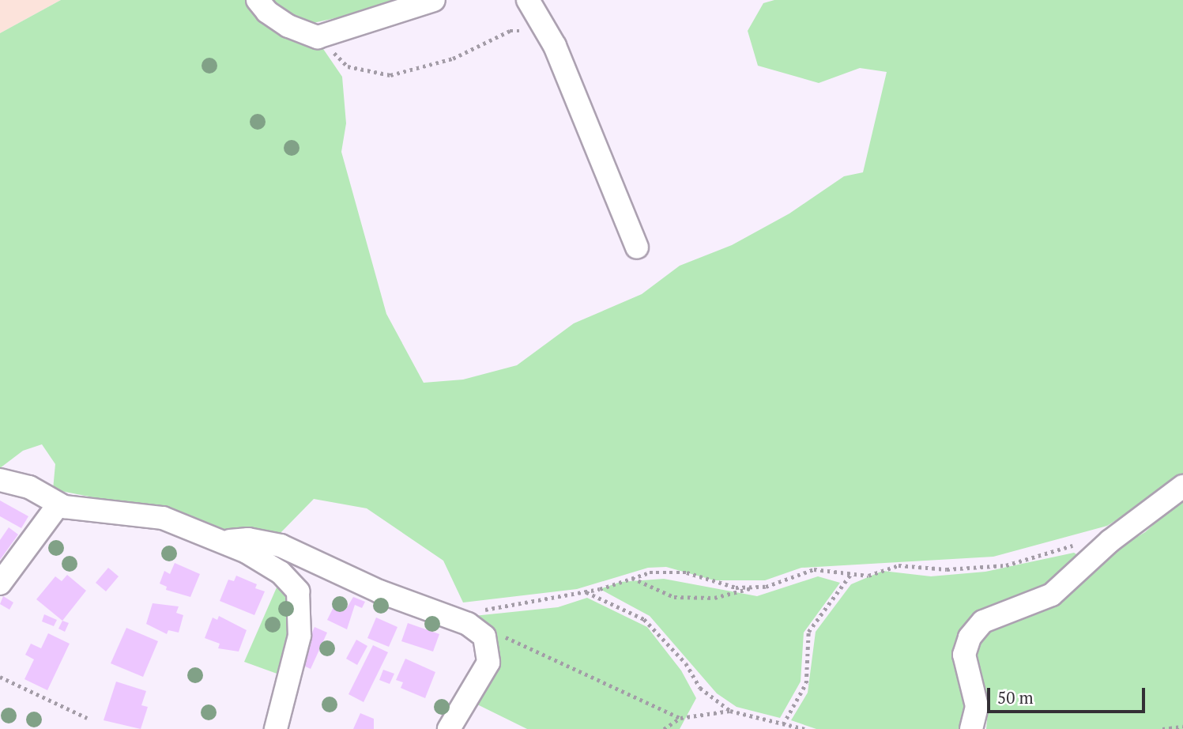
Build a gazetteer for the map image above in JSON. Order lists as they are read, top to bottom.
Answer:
{
  "scale_bar": "50 m"
}
